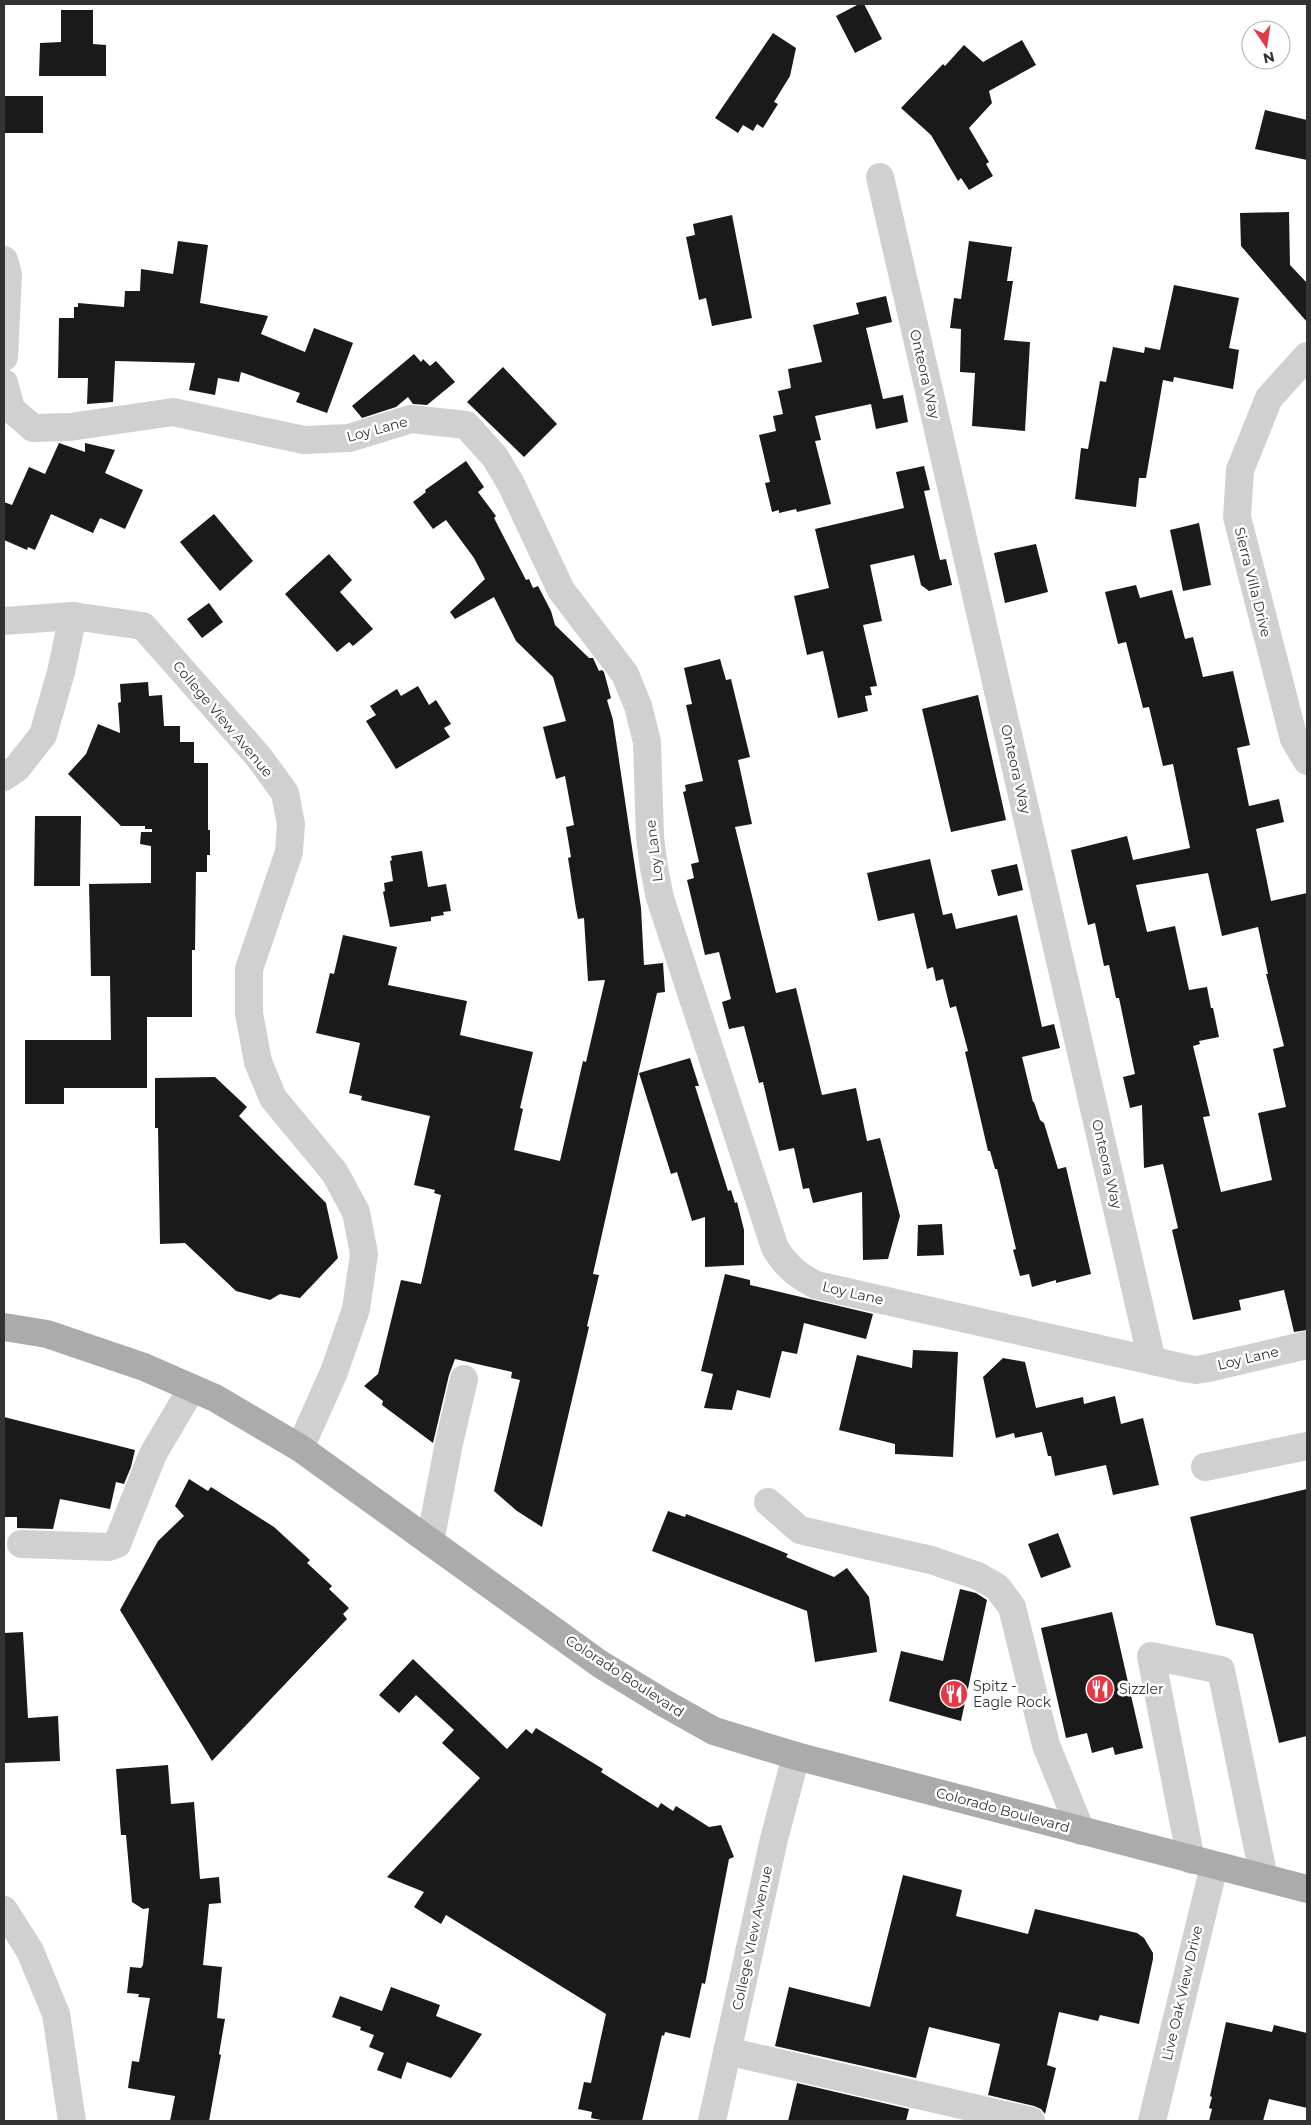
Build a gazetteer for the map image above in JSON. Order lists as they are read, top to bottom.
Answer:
{
  "streets": {
    "main road": ["Colorado Boulevard"],
    "street": [
      "Onteora Way",
      "Loy Lane",
      "Sierra Villa Drive",
      "College View Avenue",
      "College VIew Avenue",
      "Live Oak View Drive"
    ]
  },
  "crossings": [
    ["Onteora Way", "Loy Lane"],
    ["College View Avenue", "Colorado Boulevard"],
    ["Colorado Boulevard", "College VIew Avenue"],
    ["Colorado Boulevard", "Live Oak View Drive"]
  ],
  "places": {
    "restaurant": ["Sizzler", "Spitz - Eagle Rock"]
  },
  "north": "bottom"
}
